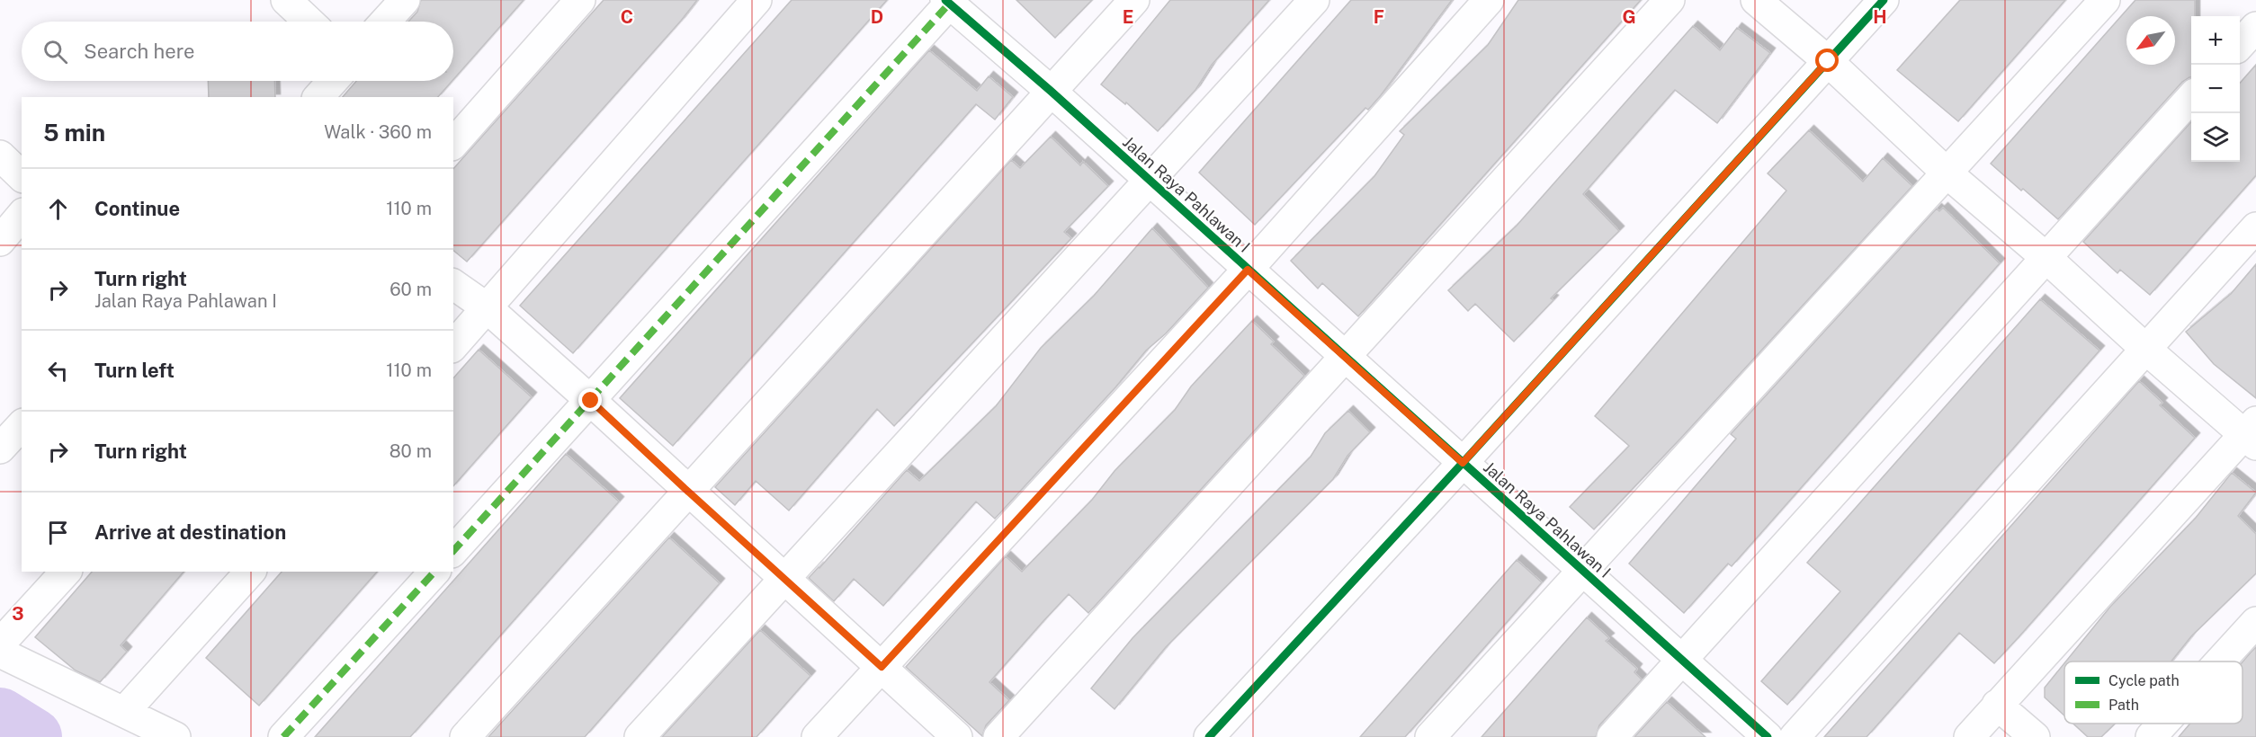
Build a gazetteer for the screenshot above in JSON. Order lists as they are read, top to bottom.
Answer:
{
  "streets": {
    "street": ["Jalan Raya Pahlawan I"]
  },
  "legend": ["Cycle path", "Path"],
  "north": "bottom left",
  "page": {
    "map_buttons": ["+", "−"],
    "search": "Search here",
    "heading": ["5 min", "Walk · 360 m"],
    "list": [
      ["Continue", "110 m"],
      ["Turn right", "Jalan Raya Pahlawan I", "60 m"],
      ["Turn left", "110 m"],
      ["Turn right", "80 m"],
      "Arrive at destination"
    ]
  },
  "grid": {
    "columns": [
      "C",
      "D",
      "E",
      "F",
      "G",
      "H"
    ],
    "rows": ["3"]
  }
}
